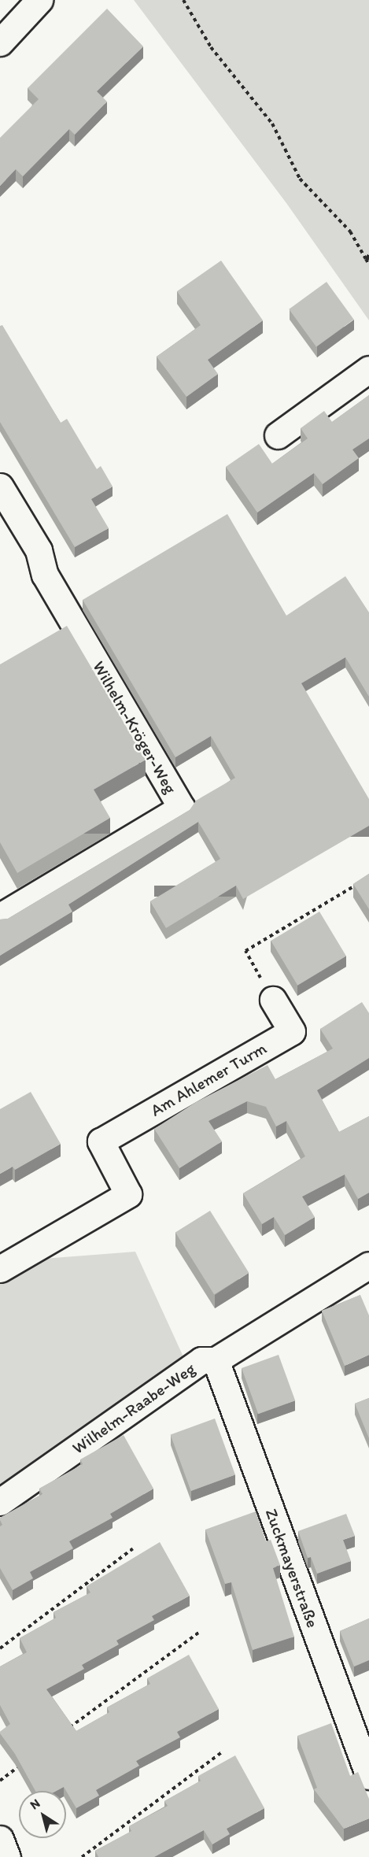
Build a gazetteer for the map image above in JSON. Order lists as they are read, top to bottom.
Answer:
{
  "streets": {
    "street": [
      "Wilhelm-Kröger-Weg",
      "Am Ahlemer Turm",
      "Wilhelm-Raabe-Weg",
      "Zuckmayerstraße"
    ]
  },
  "crossings": [
    ["Wilhelm-Raabe-Weg", "Zuckmayerstraße"]
  ],
  "north": "top left"
}
